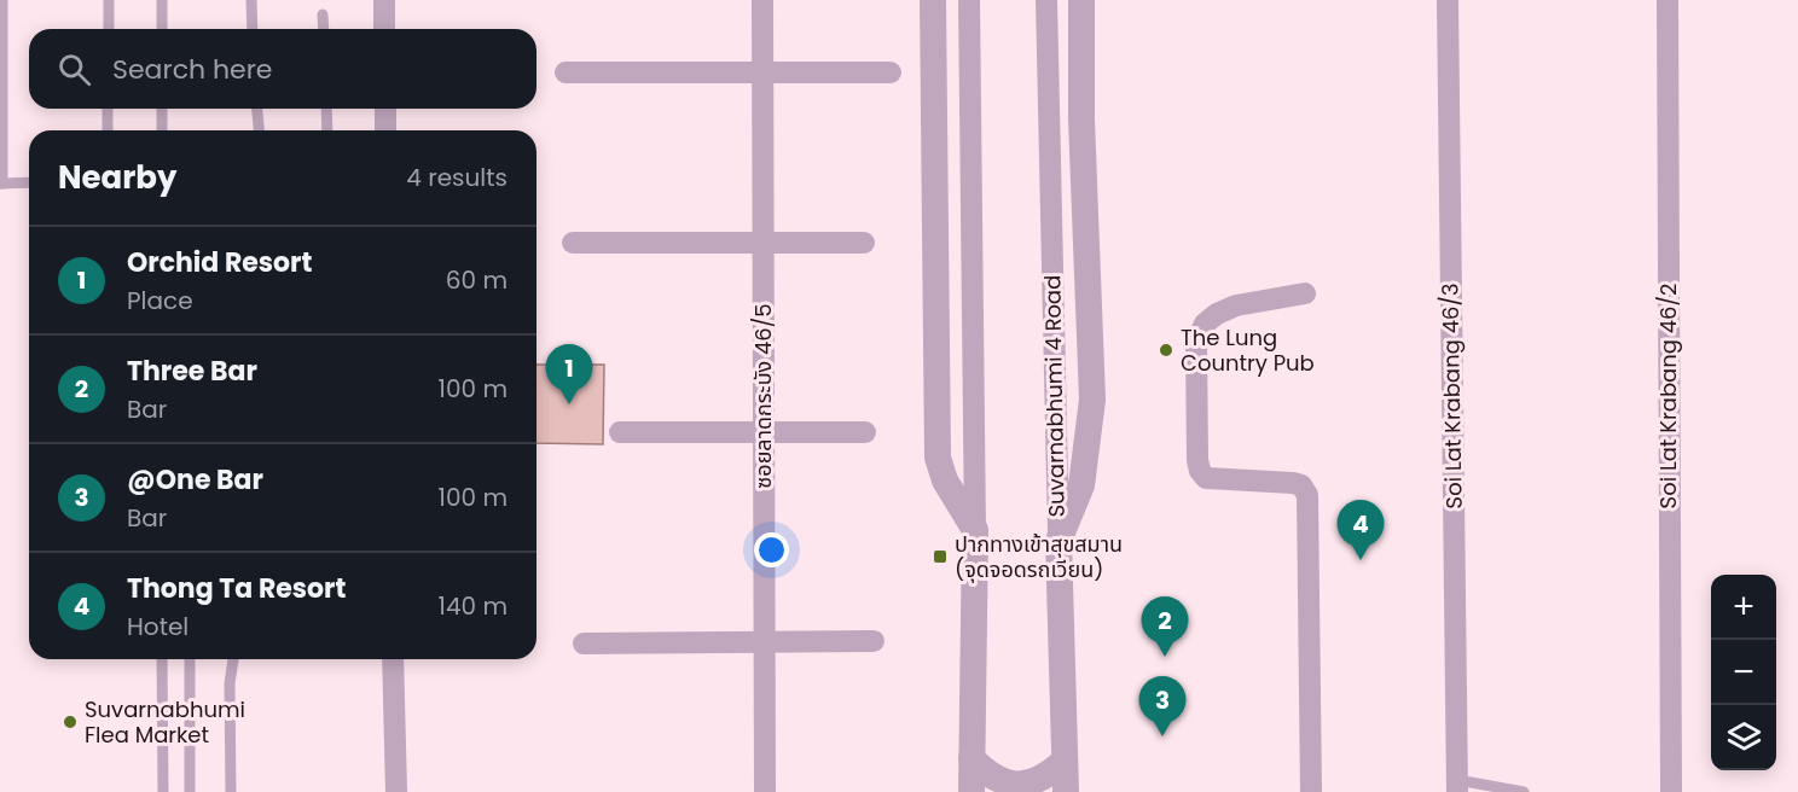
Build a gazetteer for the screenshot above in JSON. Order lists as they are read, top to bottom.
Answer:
{
  "streets": {
    "street": [
      "ซอยลาดกระบัง 46/5",
      "Suvarnabhumi 4 Road",
      "Soi Lat Krabang 46/3",
      "Soi Lat Krabang 46/2"
    ]
  },
  "places": {
    "other": ["The Lung Country Pub", "Suvarnabhumi Flea Market"],
    "transit": ["ปากทางเข้าสุขสมาน (จุดจอดรถเวียน)"]
  },
  "page": {
    "search": "Search here",
    "heading": ["Nearby", "4 results"],
    "list": [
      {
        "mark": "1",
        "name": "Orchid Resort",
        "note": "Place",
        "value": "60 m"
      },
      {
        "mark": "2",
        "name": "Three Bar",
        "note": "Bar",
        "value": "100 m"
      },
      {
        "mark": "3",
        "name": "@One Bar",
        "note": "Bar",
        "value": "100 m"
      },
      {
        "mark": "4",
        "name": "Thong Ta Resort",
        "note": "Hotel",
        "value": "140 m"
      }
    ],
    "pins": [
      "1",
      "4",
      "2",
      "3"
    ],
    "map_buttons": ["+", "−"]
  }
}
